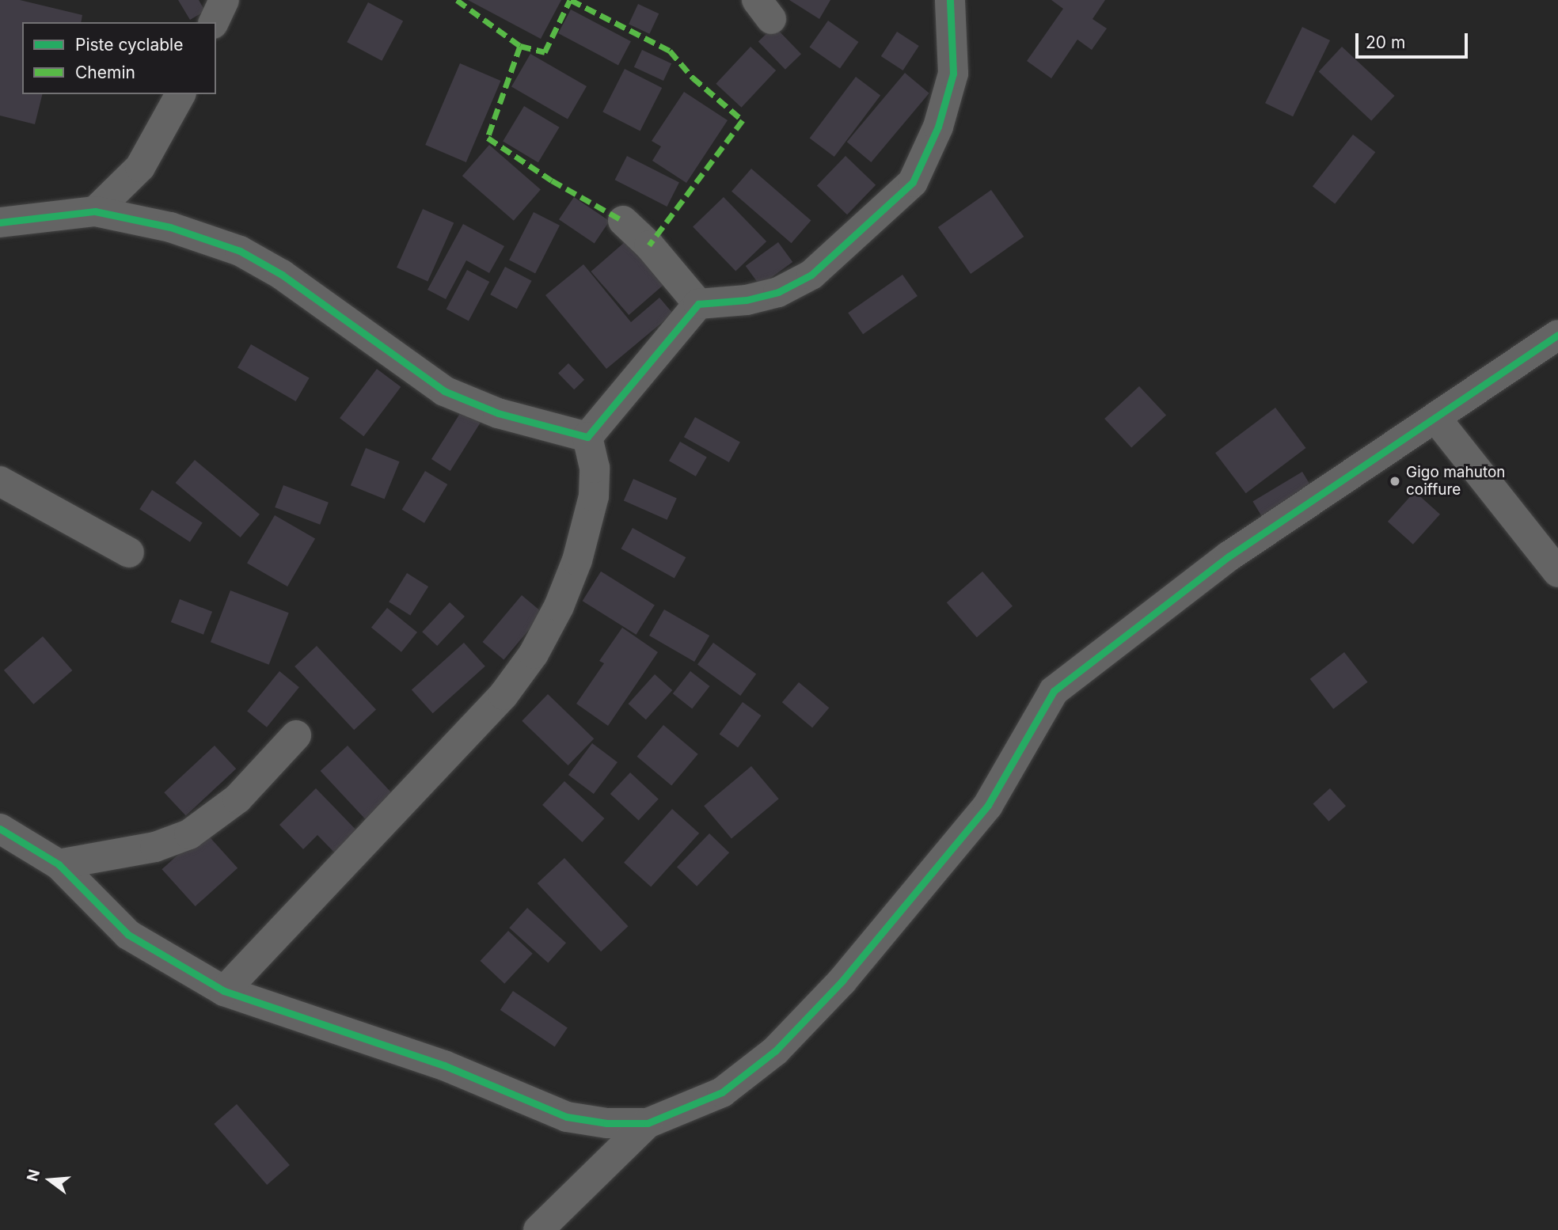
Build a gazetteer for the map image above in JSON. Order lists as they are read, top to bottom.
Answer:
{
  "places": ["Gigo mahuton coiffure"],
  "legend": ["Piste cyclable", "Chemin"],
  "scale_bar": "20 m",
  "north": "left"
}
